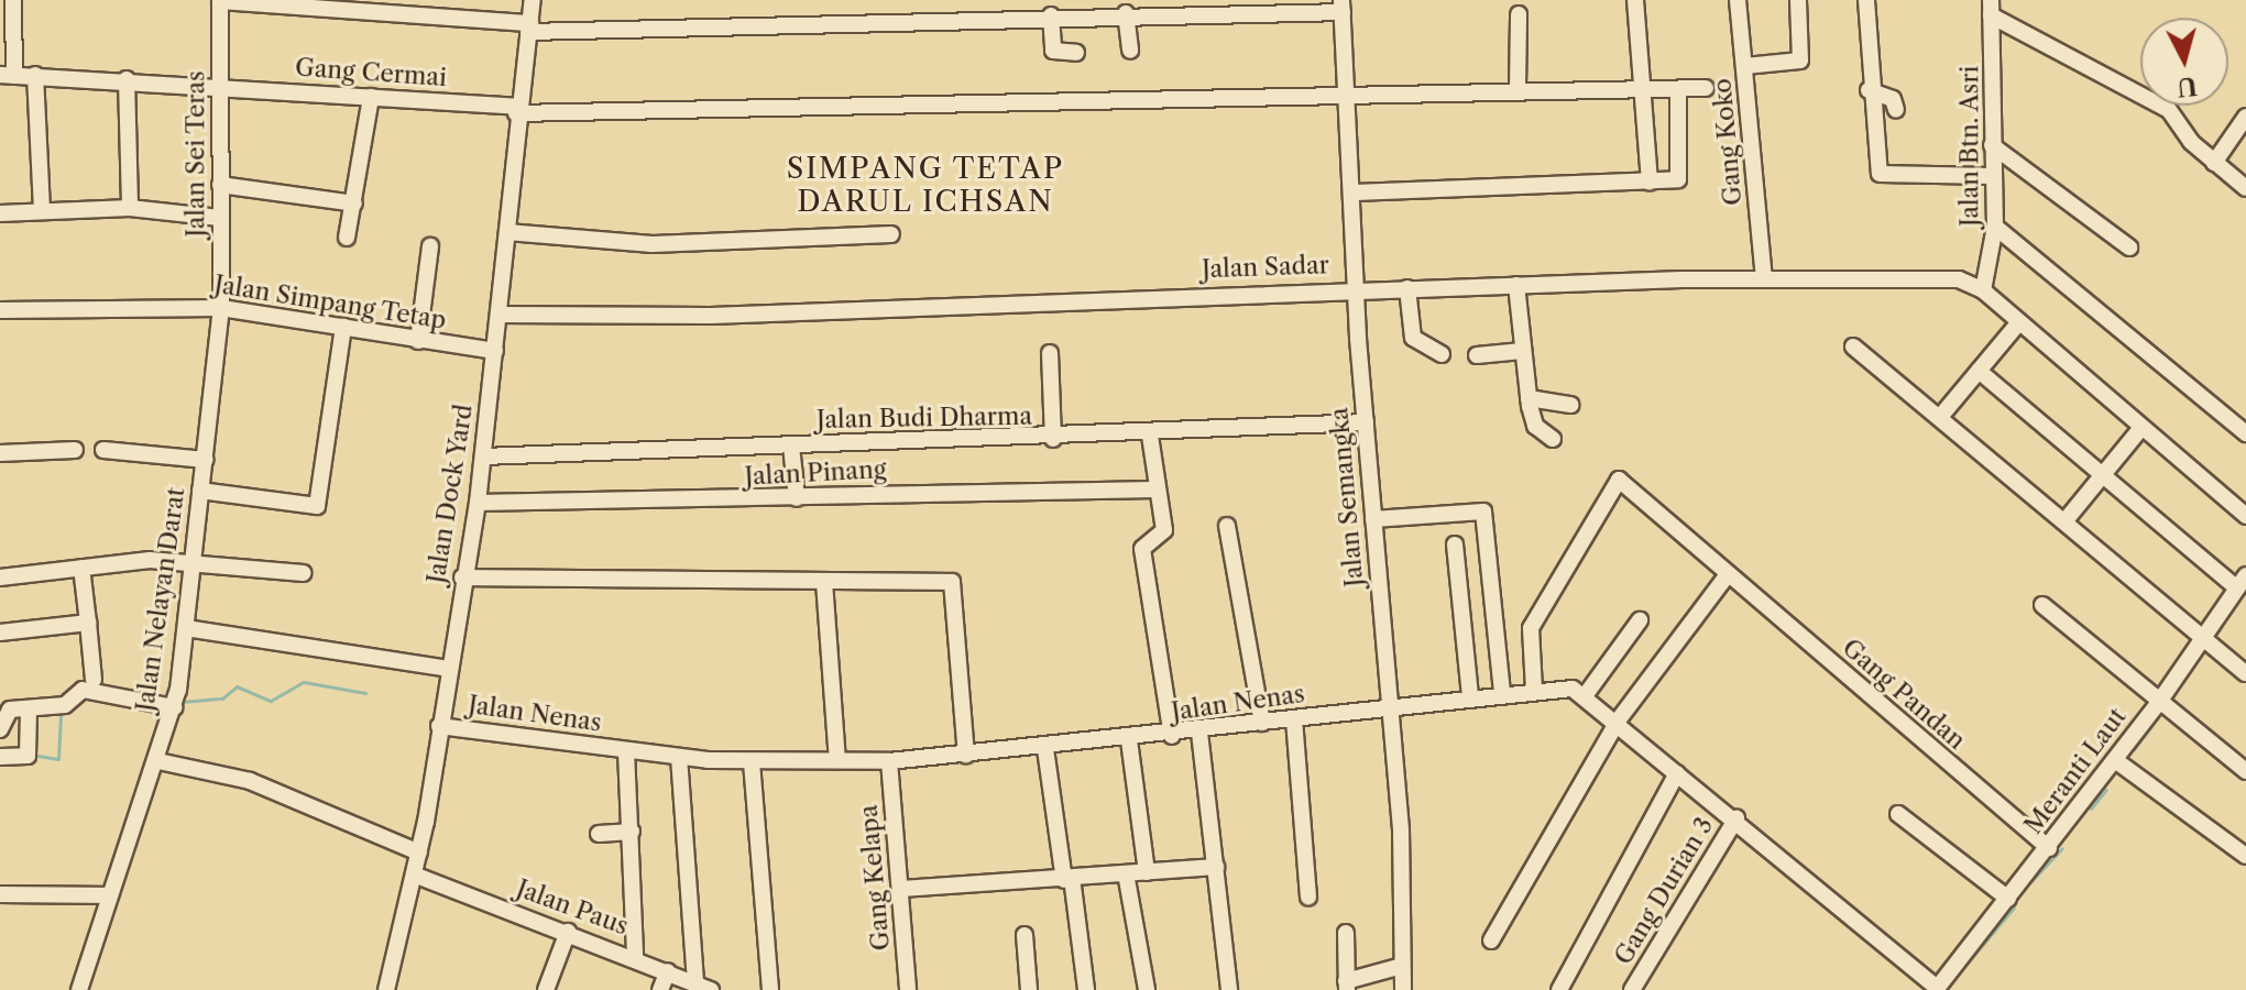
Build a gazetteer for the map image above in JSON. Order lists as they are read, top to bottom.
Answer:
{
  "streets": {
    "street": [
      "Gang Cermai",
      "Gang Koko",
      "Jalan Btn. Asri",
      "Jalan Sei Teras",
      "Jalan Sadar",
      "Jalan Simpang Tetap",
      "Jalan Budi Dharma",
      "Jalan Pinang",
      "Jalan Dock Yard",
      "Jalan Semangka",
      "Jalan Nelayan Darat",
      "Gang Pandan",
      "Jalan Nenas",
      "Meranti Laut",
      "Gang Kelapa",
      "Gang Durian 3",
      "Jalan Paus"
    ]
  },
  "crossings": [
    ["Gang Cermai", "Jalan Sei Teras"],
    ["Gang Cermai", "Jalan Dock Yard"],
    ["Gang Cermai", "Jalan Semangka"],
    ["Gang Koko", "Jalan Sadar"],
    ["Jalan Btn. Asri", "Jalan Sadar"],
    ["Jalan Sei Teras", "Jalan Simpang Tetap"],
    ["Jalan Sei Teras", "Jalan Nelayan Darat"],
    ["Jalan Sadar", "Jalan Dock Yard"],
    ["Jalan Sadar", "Jalan Semangka"],
    ["Jalan Simpang Tetap", "Jalan Dock Yard"],
    ["Jalan Simpang Tetap", "Jalan Nelayan Darat"],
    ["Jalan Budi Dharma", "Jalan Dock Yard"],
    ["Jalan Budi Dharma", "Jalan Semangka"],
    ["Jalan Pinang", "Jalan Dock Yard"],
    ["Jalan Dock Yard", "Jalan Nenas"],
    ["Jalan Dock Yard", "Jalan Paus"],
    ["Jalan Semangka", "Jalan Nenas"],
    ["Gang Pandan", "Jalan Nenas"],
    ["Gang Pandan", "Meranti Laut"],
    ["Jalan Nenas", "Gang Kelapa"]
  ],
  "districts": ["SIMPANG TETAP DARUL ICHSAN"],
  "north": "bottom"
}
